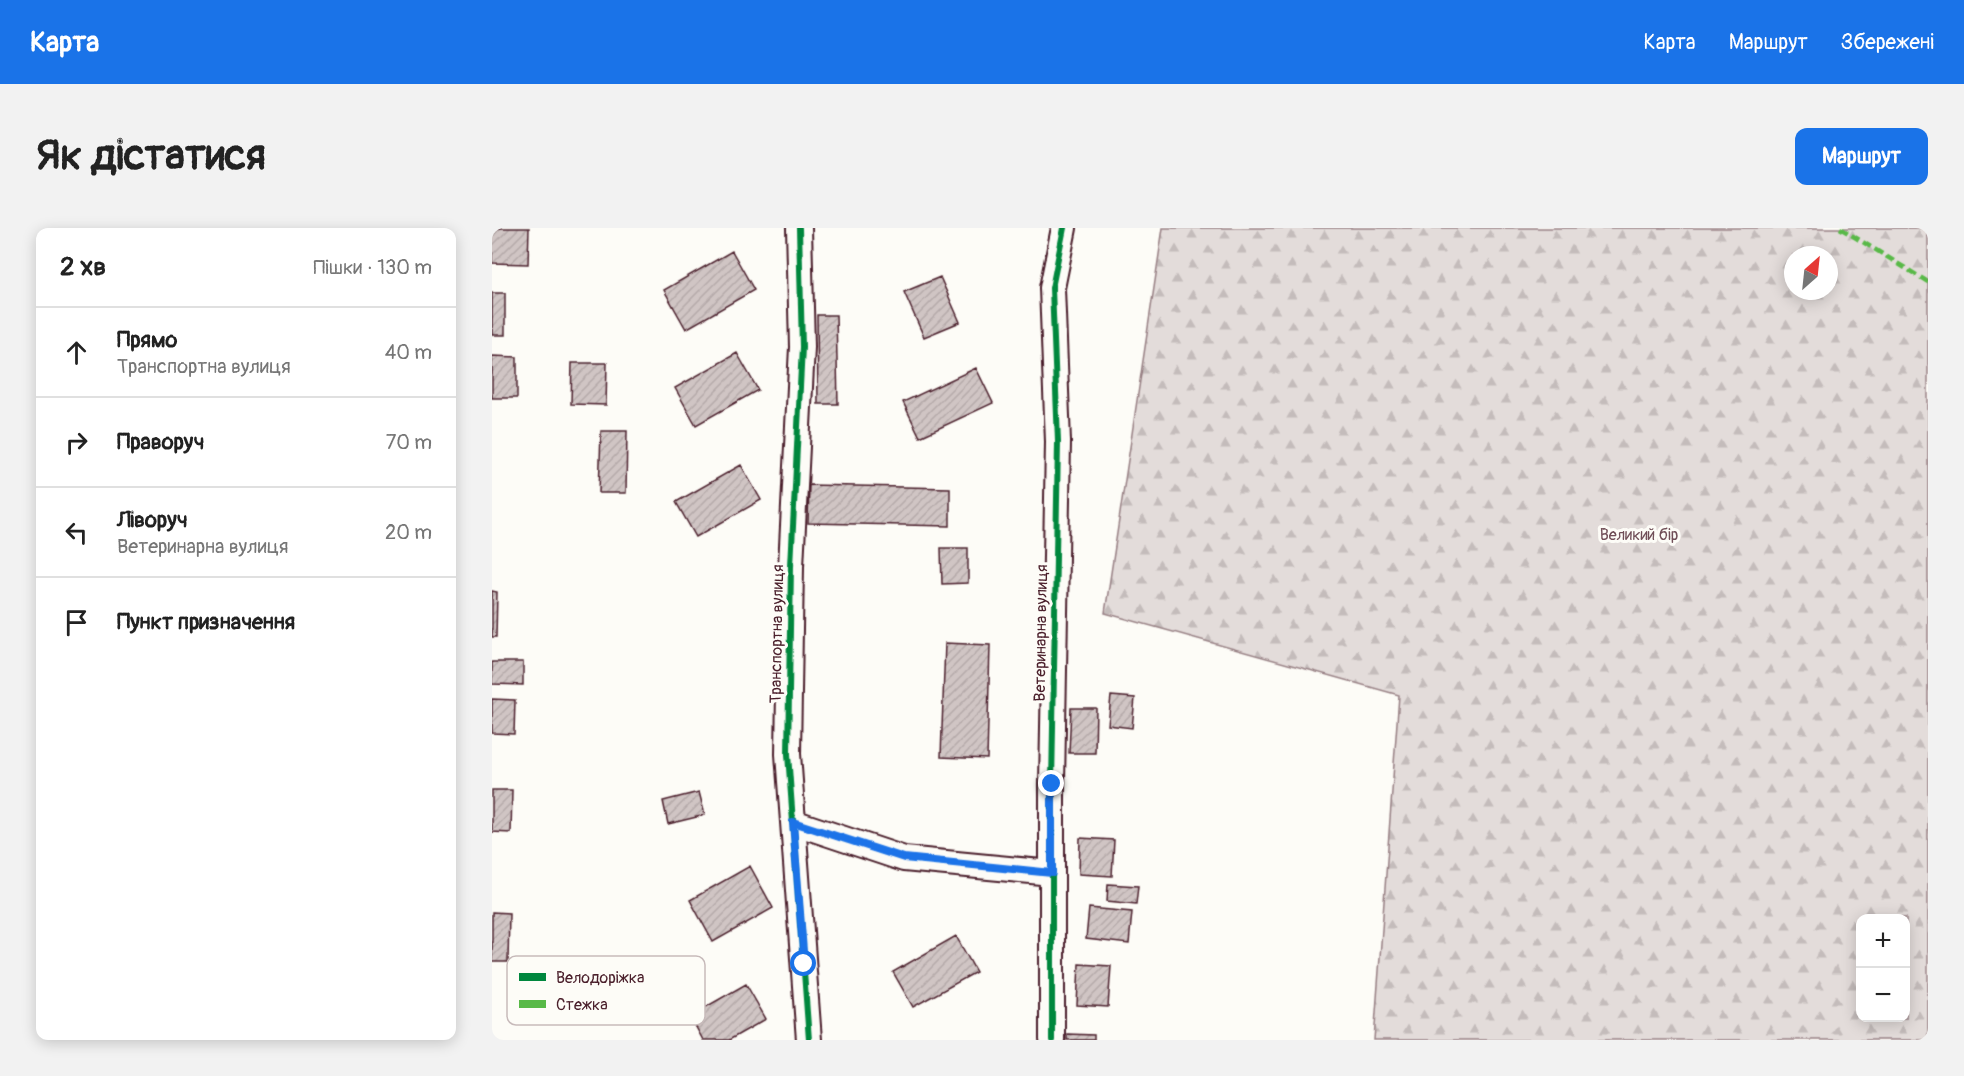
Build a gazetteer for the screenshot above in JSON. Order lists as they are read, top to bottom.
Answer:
{
  "streets": {
    "street": ["Ветеринарна вулиця", "Транспортна вулиця"]
  },
  "parks": ["Великий бір"],
  "legend": ["Велодоріжка", "Стежка"],
  "north": "top right",
  "page": {
    "header": "Карта",
    "nav": ["Карта", "Маршрут", "Збережені"],
    "buttons": "Маршрут",
    "title": "Як дістатися",
    "heading": ["2 хв", "Пішки · 130 m"],
    "list": [
      ["Прямо", "Транспортна вулиця", "40 m"],
      ["Праворуч", "70 m"],
      ["Ліворуч", "Ветеринарна вулиця", "20 m"],
      "Пункт призначення"
    ],
    "map_buttons": ["+", "−"]
  }
}
